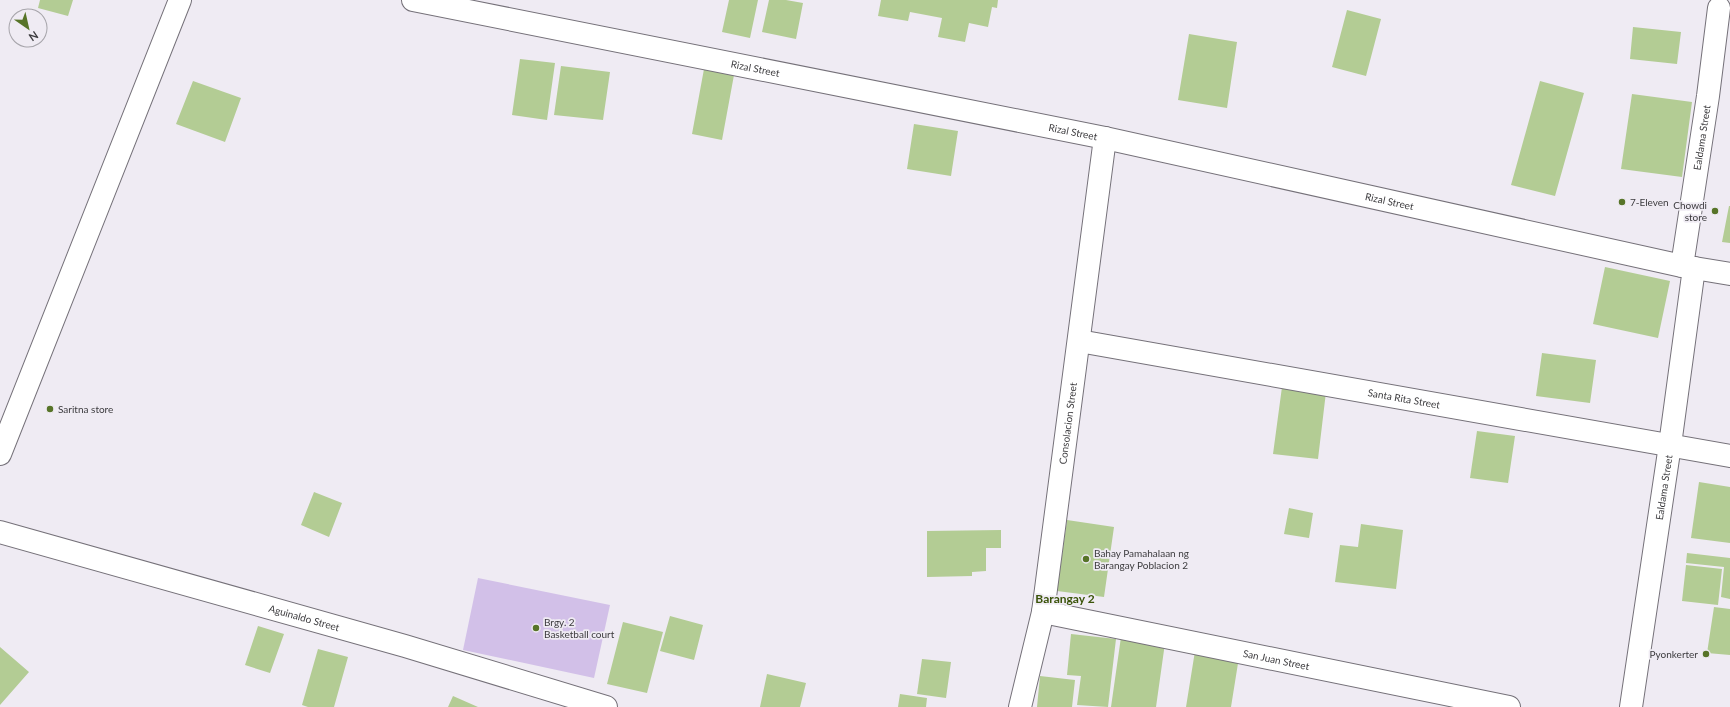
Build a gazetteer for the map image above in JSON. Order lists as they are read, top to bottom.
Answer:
{
  "streets": {
    "street": [
      "Rizal Street",
      "Ealdama Street",
      "Santa Rita Street",
      "Consolacion Street",
      "Aguinaldo Street",
      "San Juan Street"
    ]
  },
  "crossings": [
    ["Rizal Street", "Ealdama Street"],
    ["Rizal Street", "Consolacion Street"],
    ["Ealdama Street", "Santa Rita Street"],
    ["Santa Rita Street", "Consolacion Street"],
    ["Consolacion Street", "San Juan Street"]
  ],
  "districts": ["Barangay 2"],
  "places": [
    "7-Eleven",
    "Chowdi store",
    "Saritna store",
    "Bahay Pamahalaan ng Barangay Poblacion 2",
    "Brgy. 2 Basketball court",
    "Pyonkerter"
  ],
  "north": "bottom right"
}
